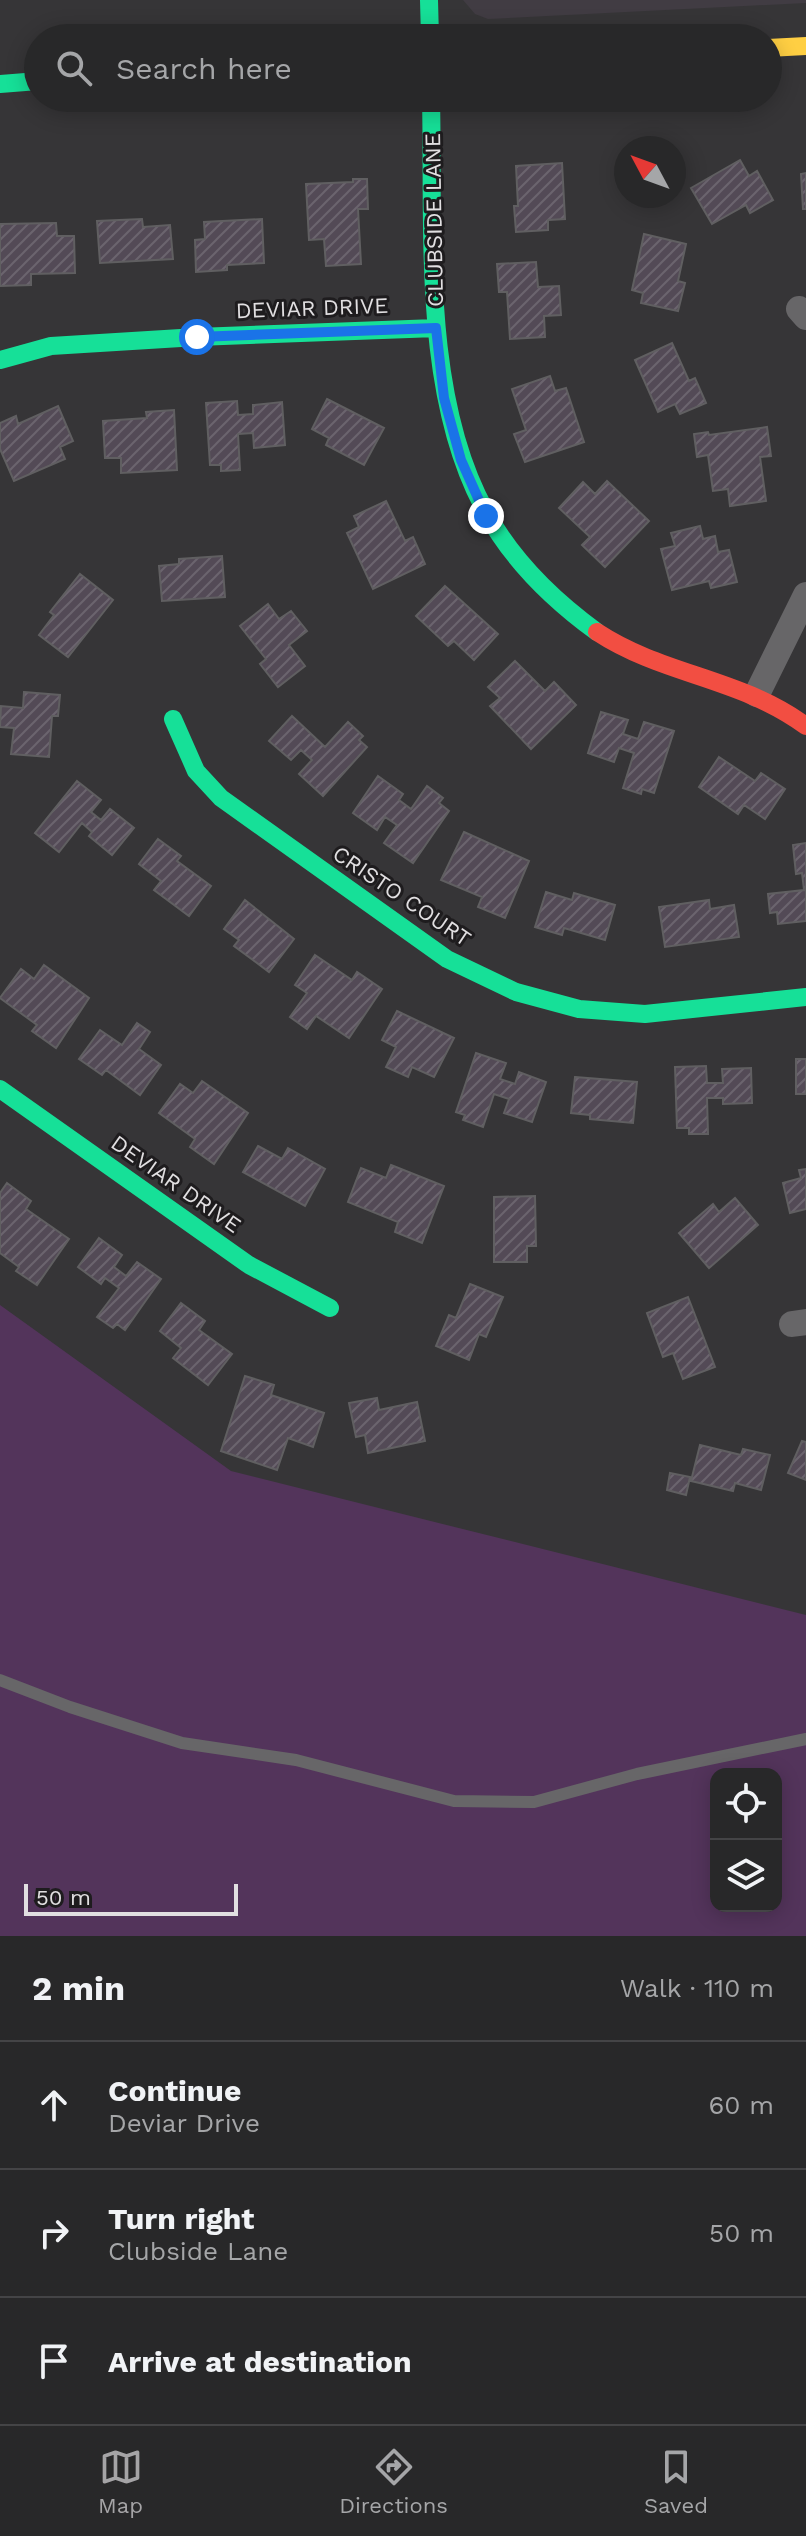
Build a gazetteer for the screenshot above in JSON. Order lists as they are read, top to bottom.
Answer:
{
  "streets": {
    "street": ["CLUBSIDE LANE", "DEVIAR DRIVE", "CRISTO COURT"]
  },
  "crossings": [
    ["CLUBSIDE LANE", "DEVIAR DRIVE"]
  ],
  "scale_bar": "50 m",
  "north": "top left",
  "page": {
    "search": "Search here",
    "scale": "50 m",
    "heading": ["2 min", "Walk · 110 m"],
    "list": [
      ["Continue", "Deviar Drive", "60 m"],
      ["Turn right", "Clubside Lane", "50 m"],
      "Arrive at destination"
    ],
    "nav": ["Map", "Directions", "Saved"]
  }
}
